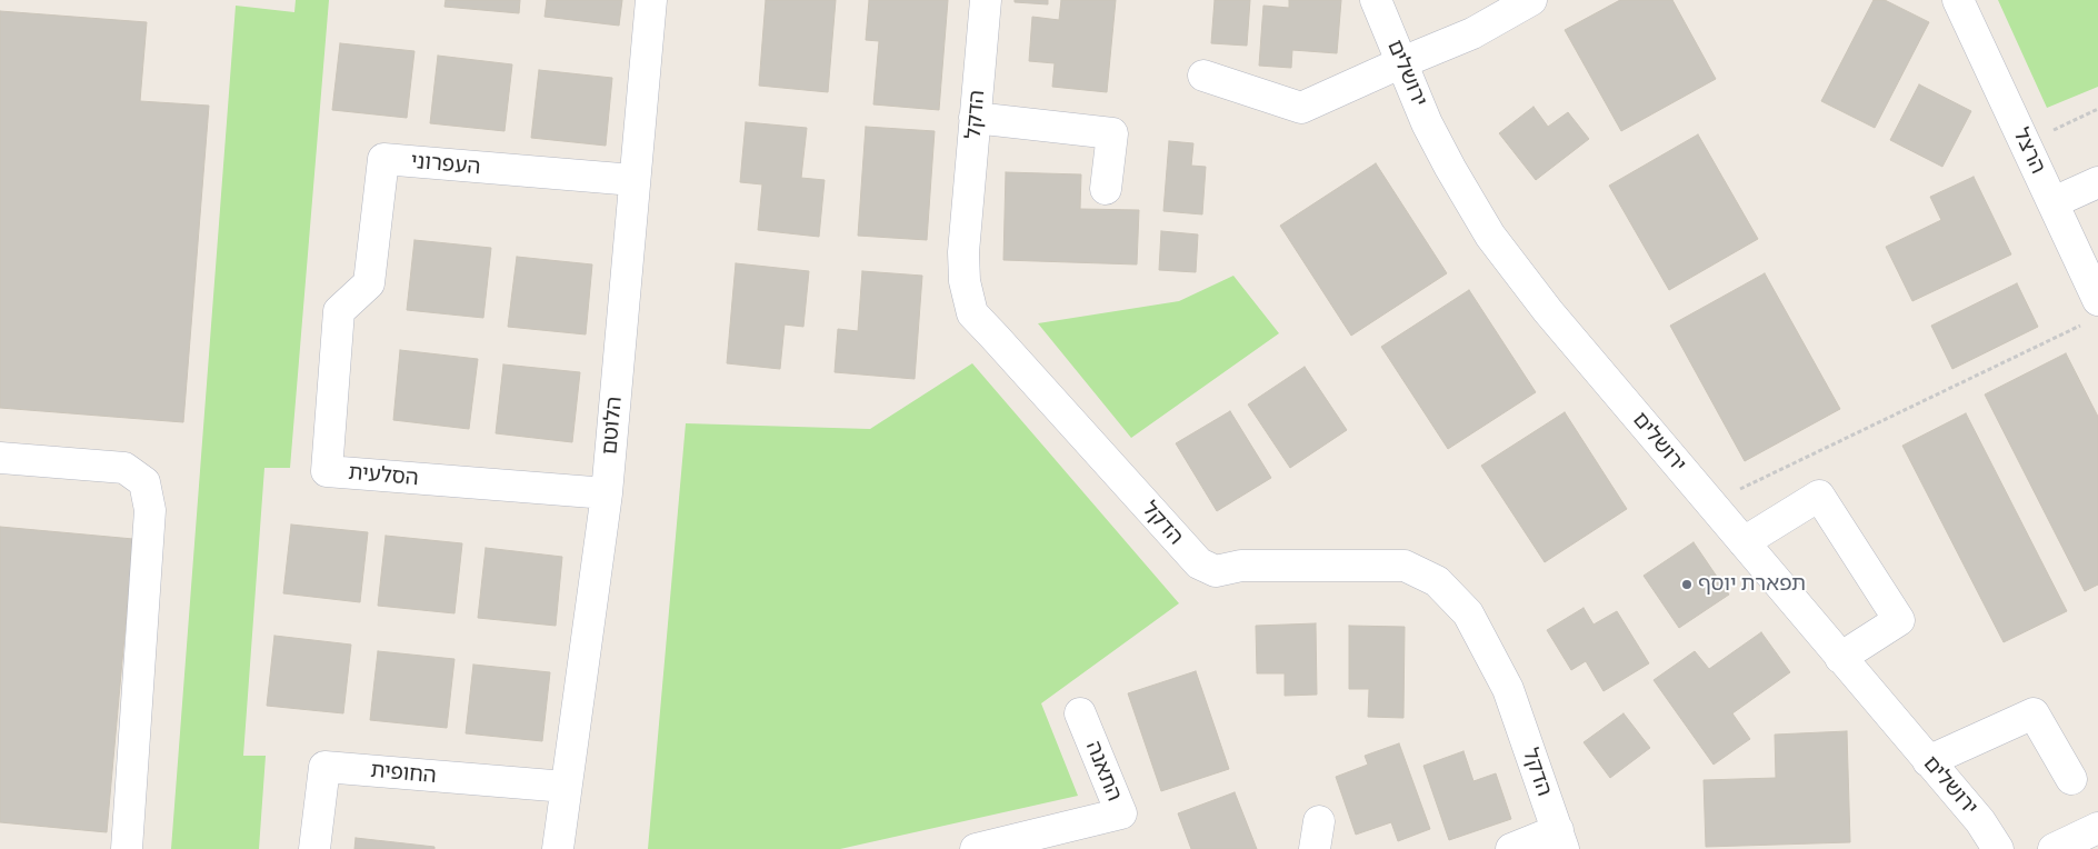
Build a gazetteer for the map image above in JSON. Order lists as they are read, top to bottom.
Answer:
{
  "streets": {
    "street": [
      "ירושלים",
      "הדקל",
      "הרצל",
      "העפרוני",
      "הלוטם",
      "הסלעית",
      "התאנה",
      "החופית"
    ]
  },
  "crossings": [
    ["העפרוני", "הלוטם"],
    ["העפרוני", "הסלעית"],
    ["הלוטם", "הסלעית"],
    ["הלוטם", "החופית"]
  ],
  "places": ["תפארת יוסף"]
}
